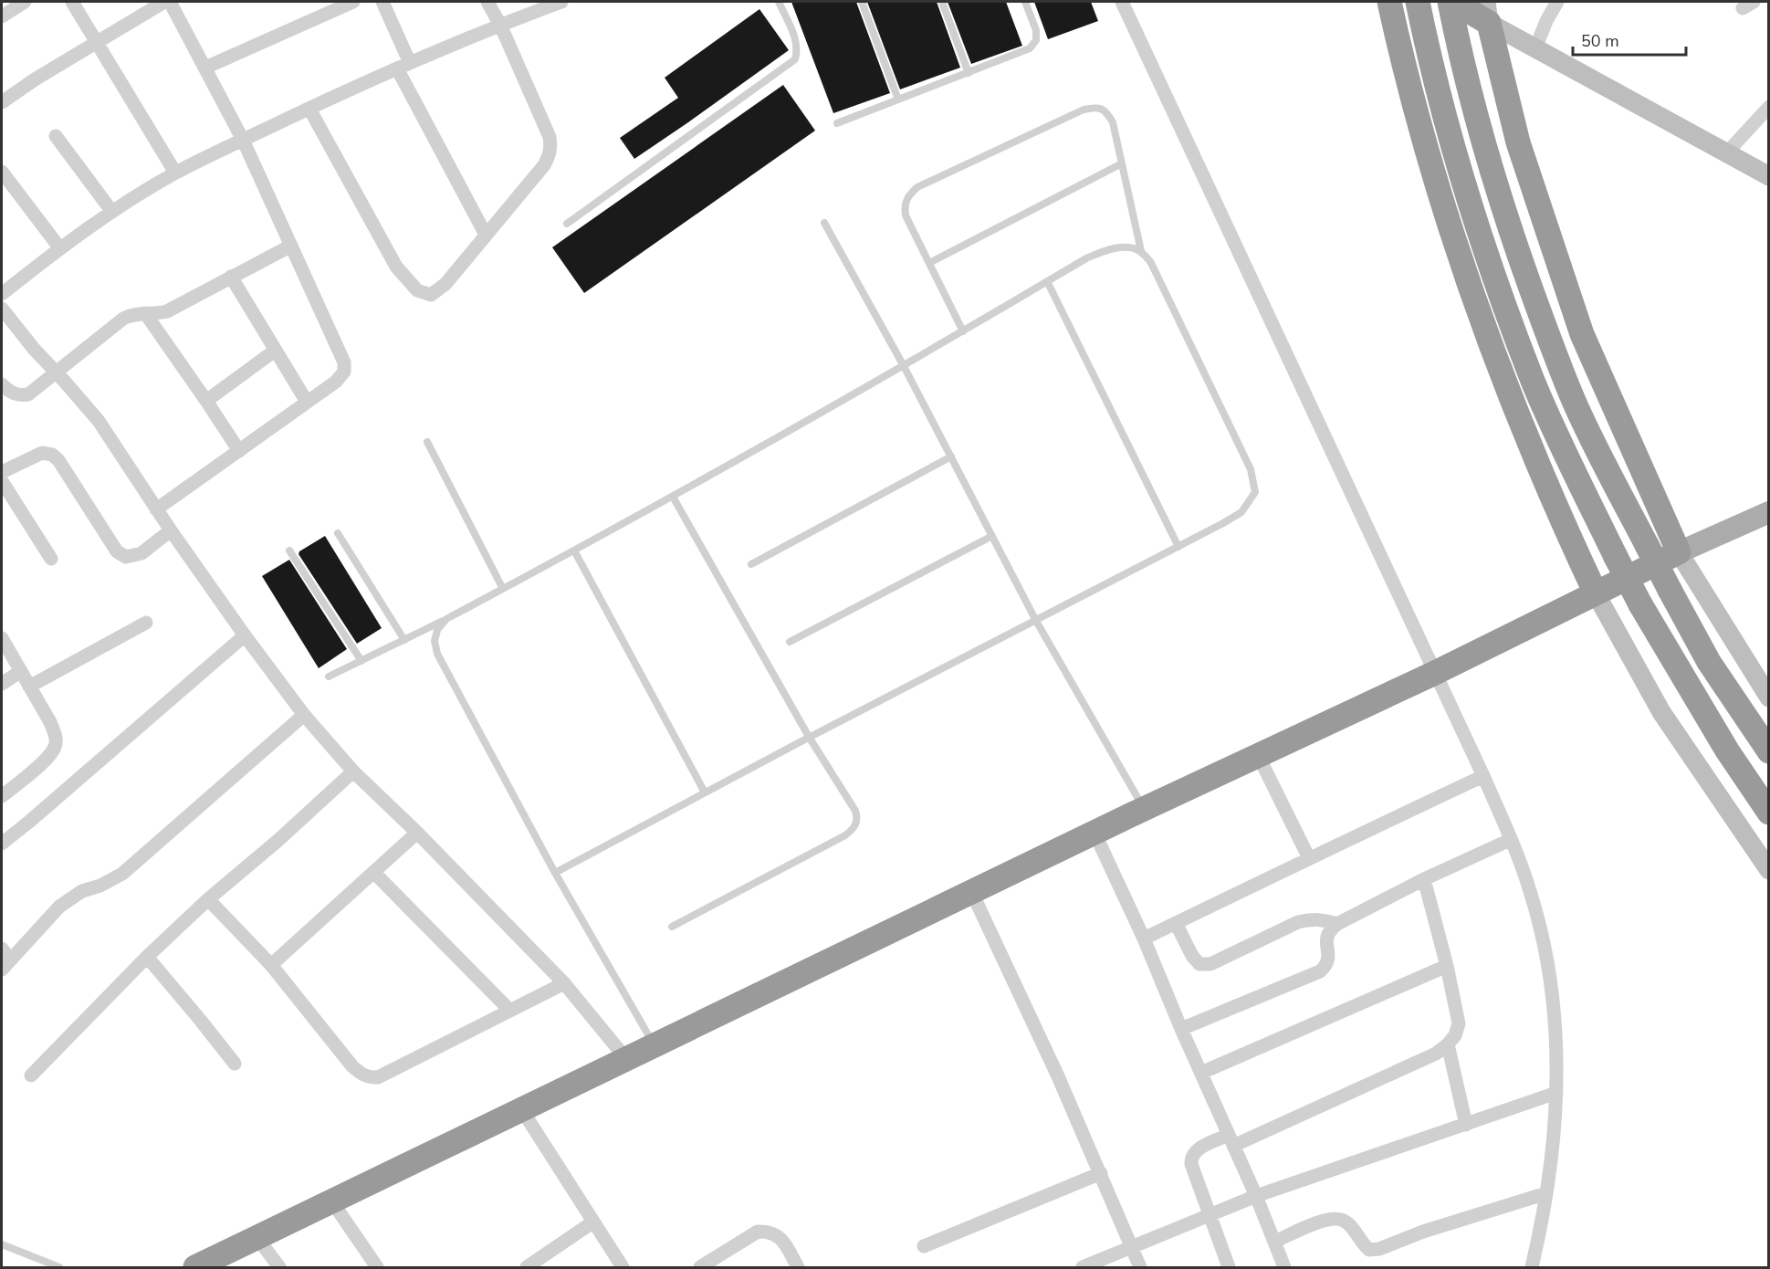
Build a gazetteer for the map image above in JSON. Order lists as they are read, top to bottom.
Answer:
{
  "scale_bar": "50 m"
}
